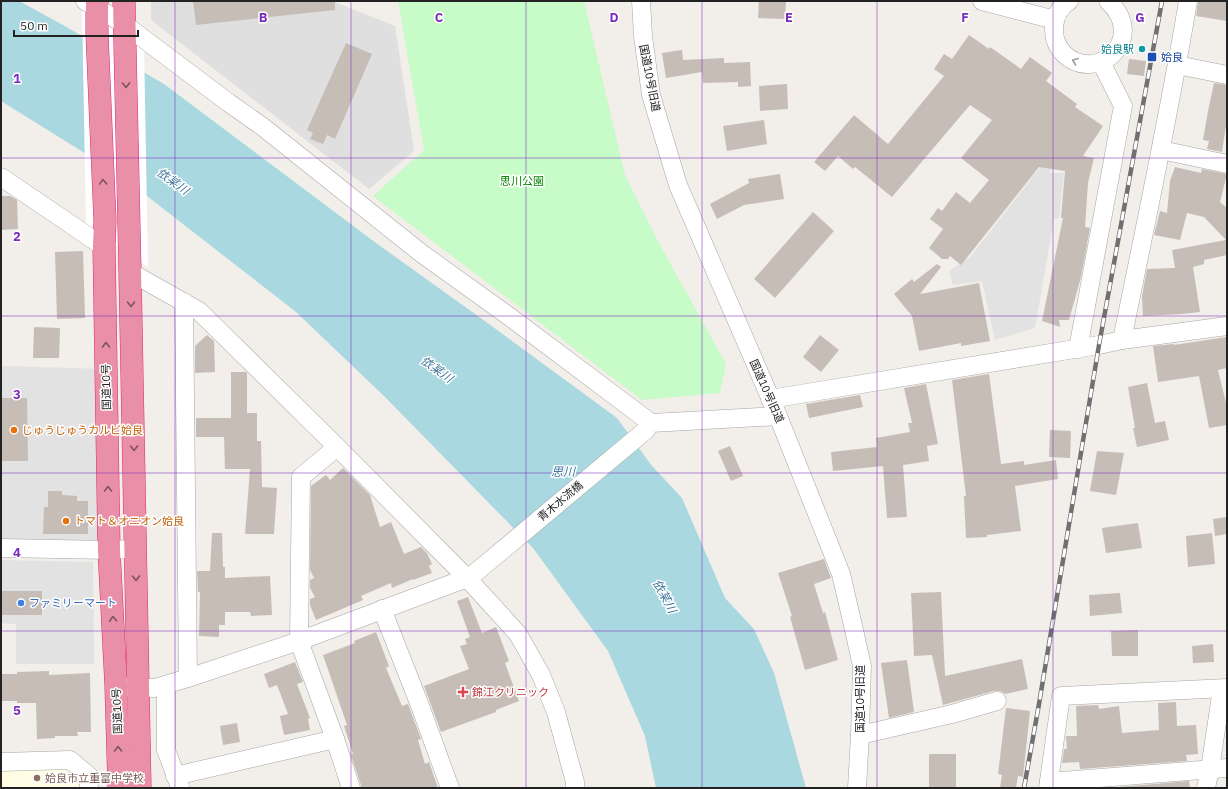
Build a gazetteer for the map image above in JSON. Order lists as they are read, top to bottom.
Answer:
{
  "streets": {
    "highway": ["国道10号"],
    "street": ["国道10号旧道", "青木水流橋"]
  },
  "crossings": [
    ["国道10号", "青木水流橋"]
  ],
  "water": ["依某川", "思川"],
  "parks": ["思川公園"],
  "places": {
    "other": [
      "姶良駅",
      "じゅうじゅうカルビ姶良",
      "トマト＆オニオン姶良",
      "ファミリーマート",
      "姶良市立重富中学校"
    ],
    "transit": ["姶良"],
    "health": ["錦江クリニック"]
  },
  "scale_bar": "50 m",
  "grid": {
    "columns": [
      "B",
      "C",
      "D",
      "E",
      "F",
      "G"
    ],
    "rows": [
      "1",
      "2",
      "3",
      "4",
      "5"
    ]
  }
}
